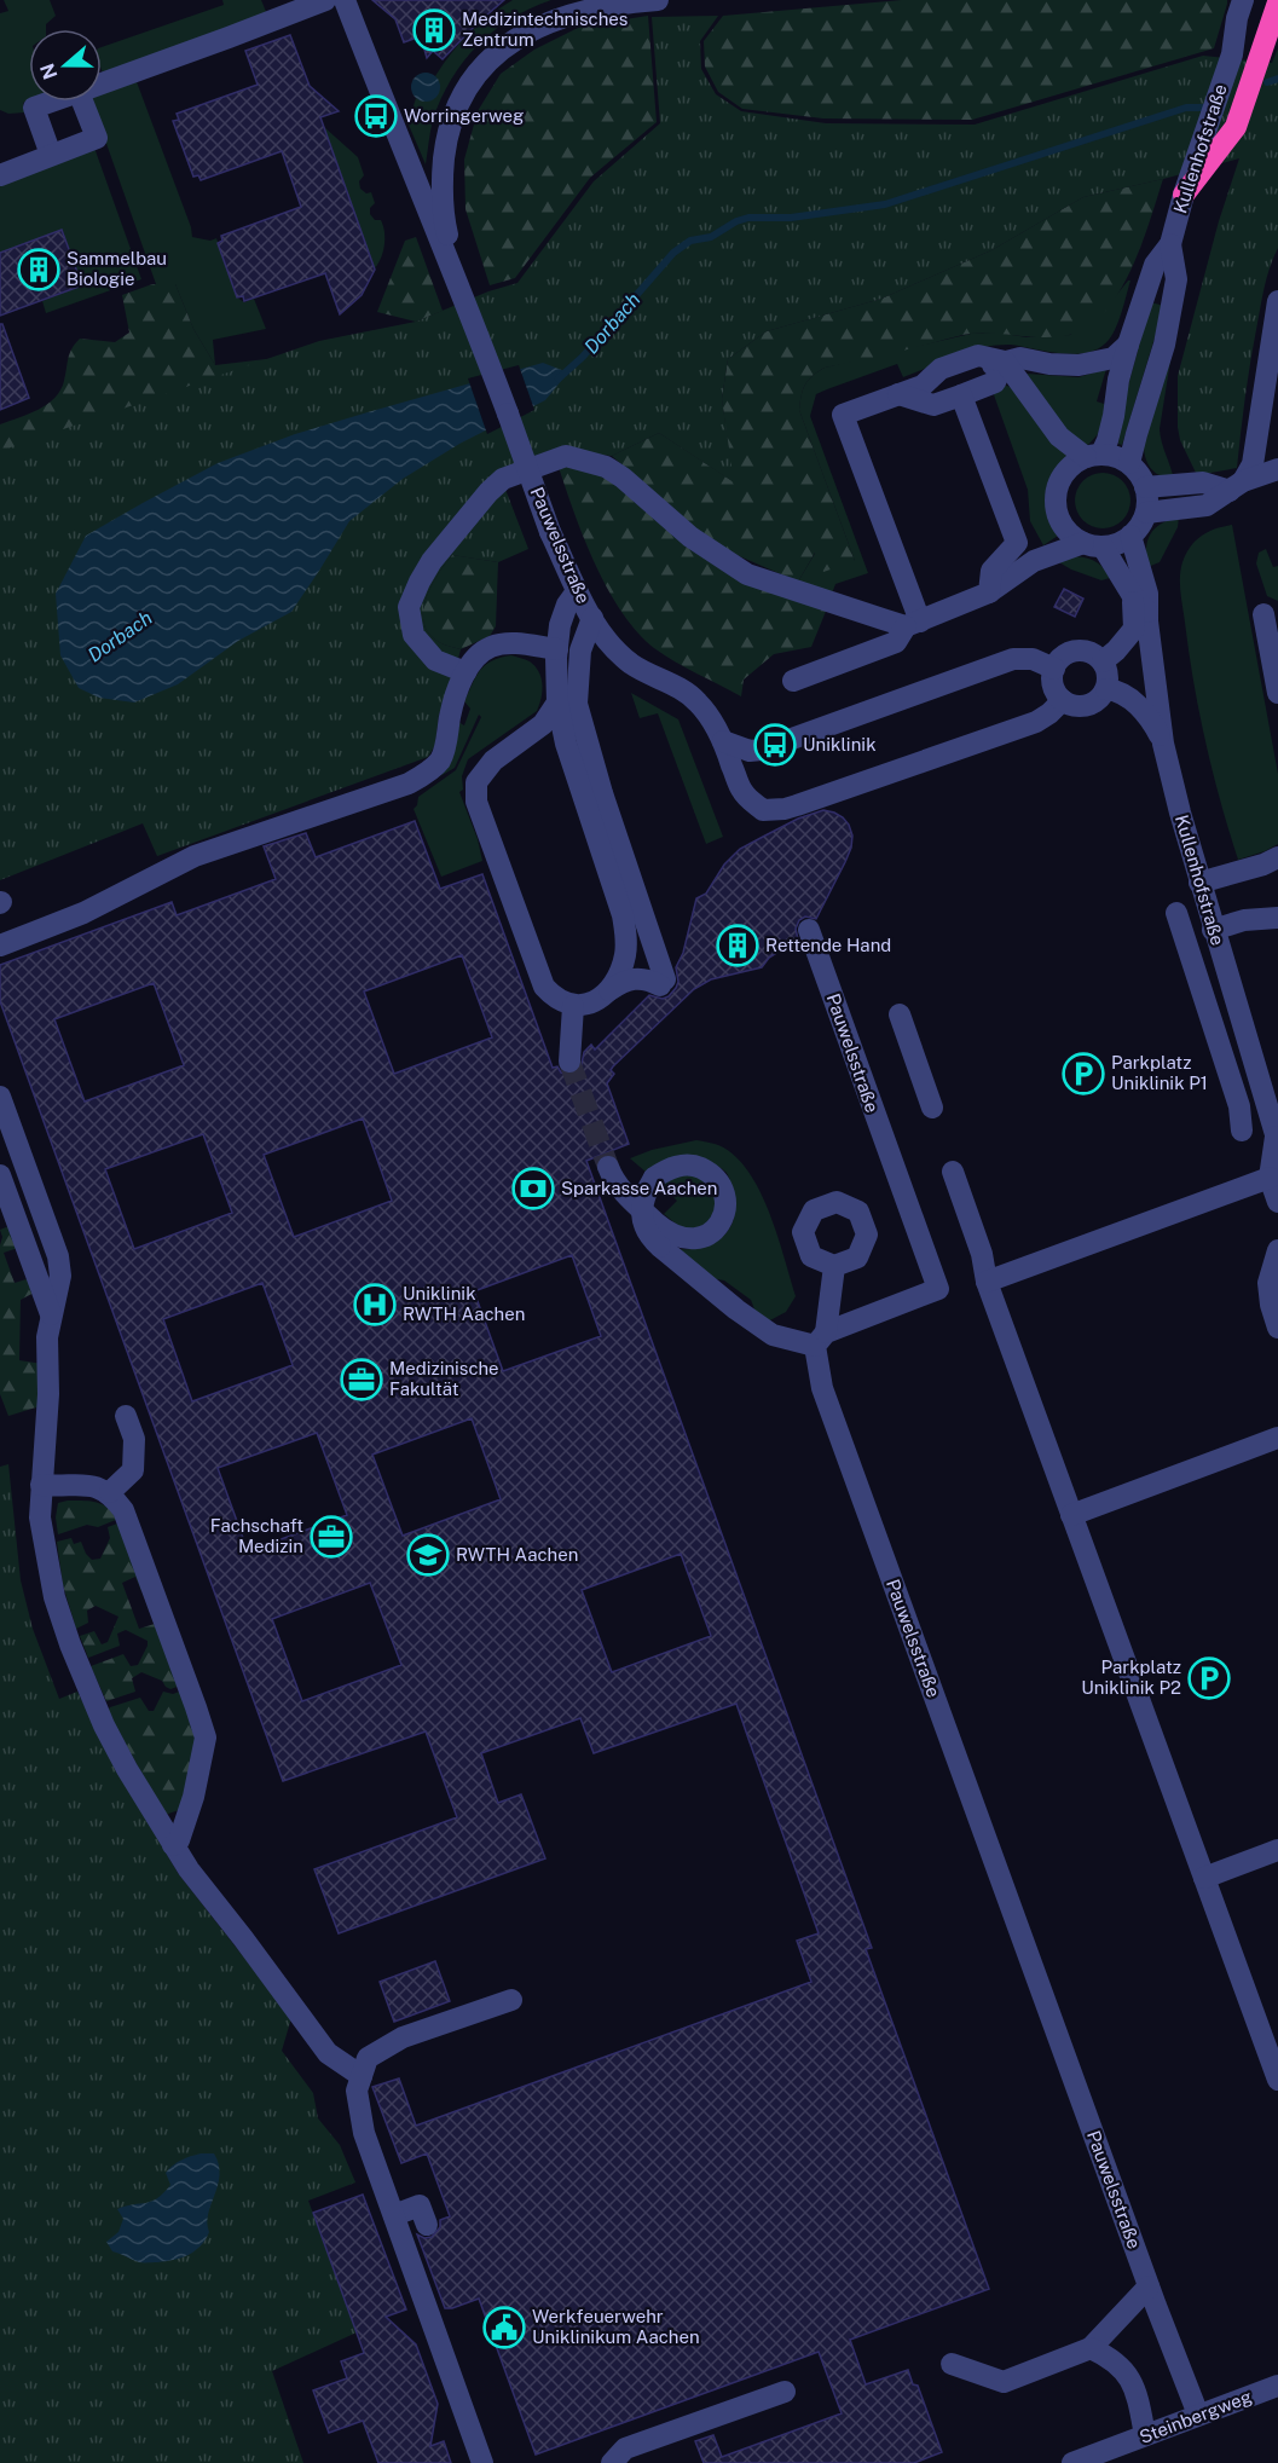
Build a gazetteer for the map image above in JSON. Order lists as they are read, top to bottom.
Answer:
{
  "streets": {
    "street": ["Kullenhofstraße", "Pauwelsstraße", "Steinbergweg"]
  },
  "crossings": [
    ["Pauwelsstraße", "Steinbergweg"]
  ],
  "water": ["Dorbach"],
  "places": {
    "building": ["Medizintechnisches Zentrum", "Sammelbau Biologie", "Rettende Hand"],
    "bus stop": ["Worringerweg", "Uniklinik"],
    "parking": ["Parkplatz Uniklinik P1", "Parkplatz Uniklinik P2"],
    "bank": ["Sparkasse Aachen"],
    "hospital": ["Uniklinik RWTH Aachen"],
    "office": ["Medizinische Fakultät", "Fachschaft Medizin"],
    "school or university": ["RWTH Aachen"],
    "public building": ["Werkfeuerwehr Uniklinikum Aachen"]
  },
  "north": "left"
}
